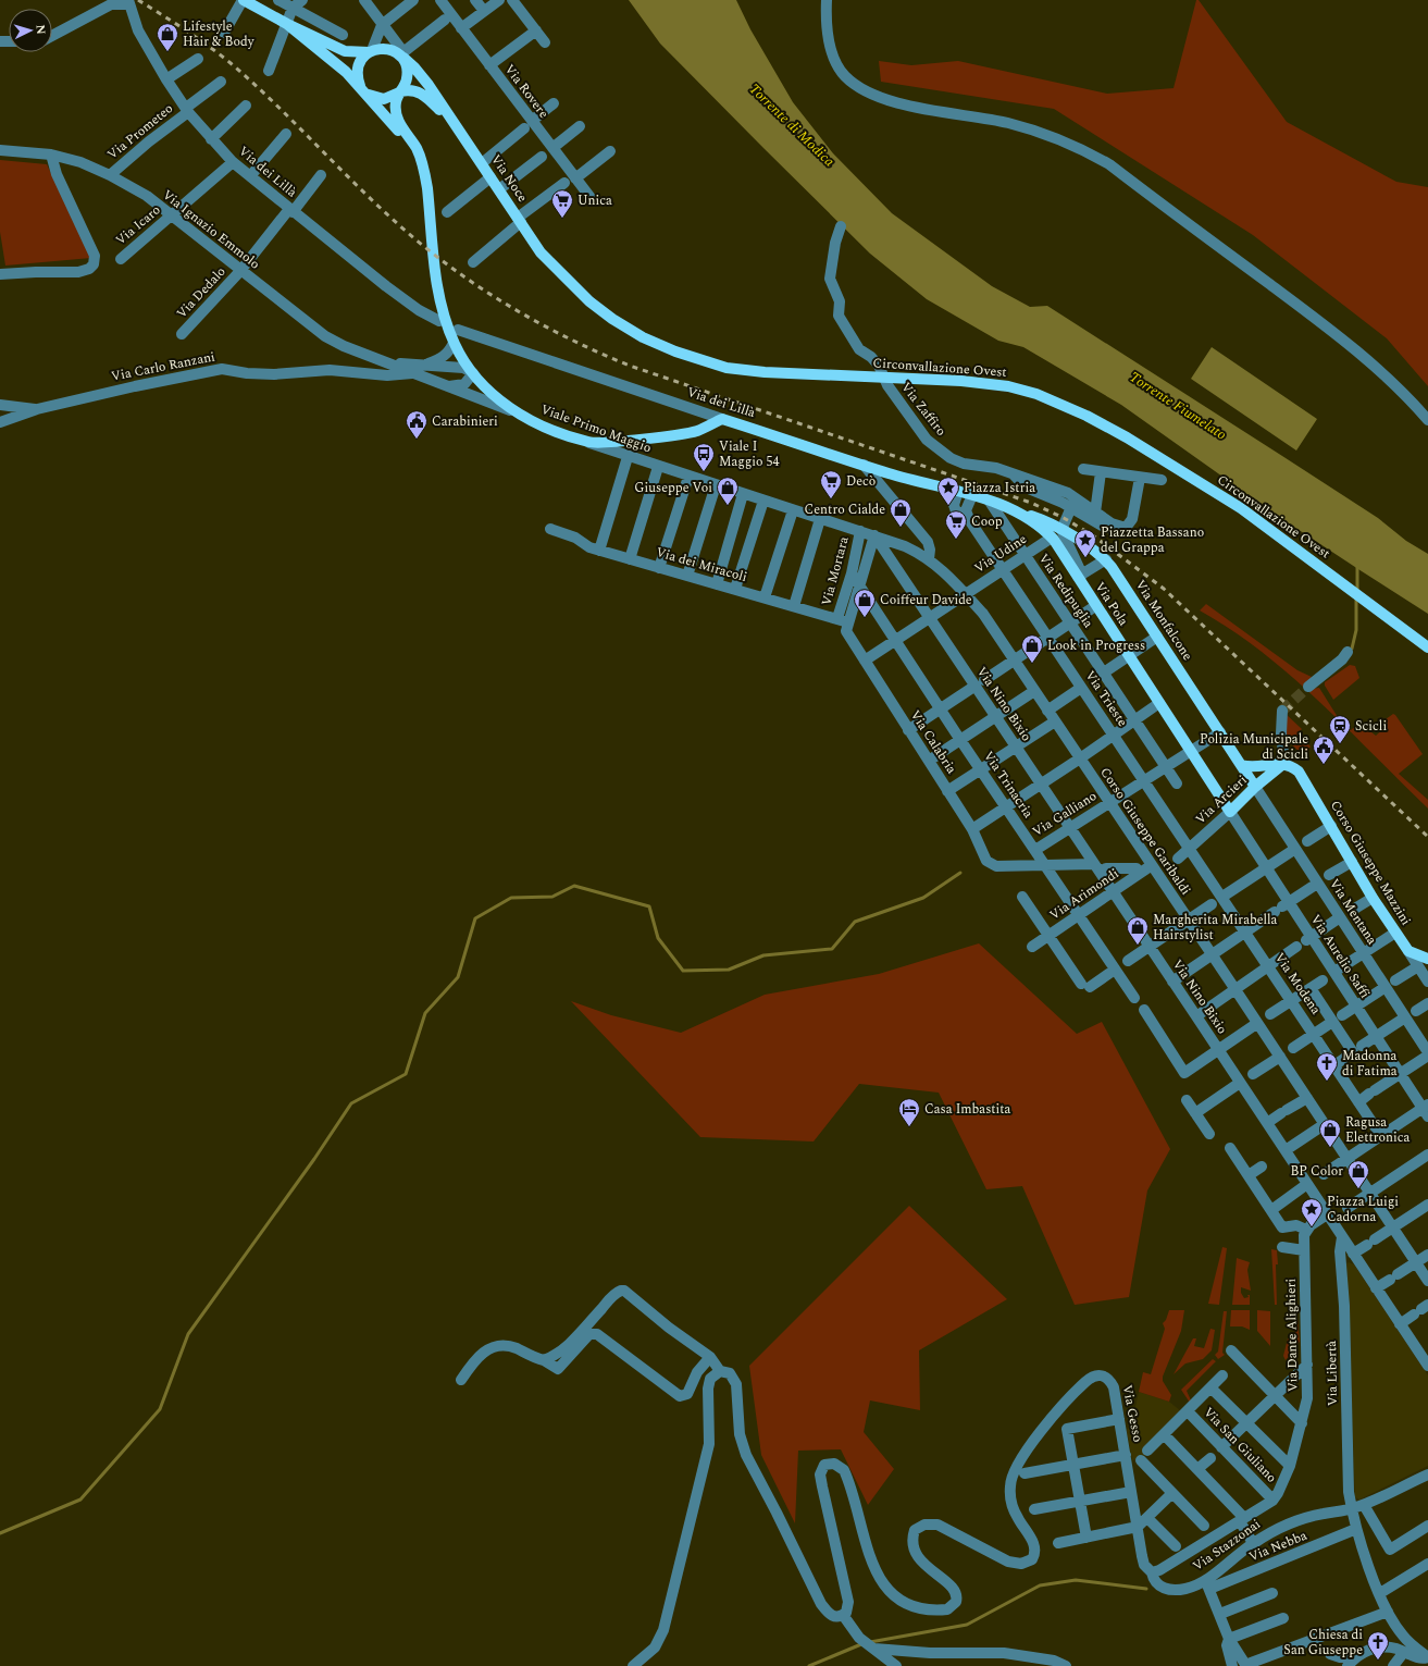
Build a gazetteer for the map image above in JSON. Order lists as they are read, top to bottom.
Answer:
{
  "streets": {
    "main road": [
      "Via dei Lillà",
      "Via Noce",
      "Circonvallazione Ovest",
      "Viale Primo Maggio",
      "Via Pola",
      "Via Monfalcone",
      "Via Arcieri",
      "Corso Giuseppe Mazzini"
    ],
    "street": [
      "Via Rovere",
      "Via Prometeo",
      "Via Icaro",
      "Via Ignazio Emmolo",
      "Via Dedalo",
      "Via Carlo Ranzani",
      "Via Zaffiro",
      "Via Udine",
      "Via dei Miracoli",
      "Via Mortara",
      "Via Redipuglia",
      "Via Trieste",
      "Via Nino Bixio",
      "Via Calabria",
      "Via Trinacria",
      "Via Galliano",
      "Corso Giuseppe Garibaldi",
      "Via Arimondi",
      "Via Mentana",
      "Via Aurelio Saffi",
      "Via Modena",
      "Via Dante Alighieri",
      "Via Libertà",
      "Via Gesso",
      "Via San Giuliano",
      "Via Stazzonai",
      "Via Nebba"
    ]
  },
  "crossings": [
    ["Via Prometeo", "Via dei Lillà"],
    ["Via Prometeo", "Via Ignazio Emmolo"],
    ["Via dei Lillà", "Via Icaro"],
    ["Via dei Lillà", "Via Dedalo"],
    ["Via dei Lillà", "Via Pola"],
    ["Via dei Lillà", "Via Trieste"],
    ["Via Noce", "Circonvallazione Ovest"],
    ["Via Icaro", "Via Ignazio Emmolo"],
    ["Via Ignazio Emmolo", "Via Dedalo"],
    ["Viale Primo Maggio", "Via Mortara"],
    ["Viale Primo Maggio", "Via Nino Bixio"],
    ["Viale Primo Maggio", "Corso Giuseppe Garibaldi"],
    ["Via Udine", "Via Redipuglia"],
    ["Via Udine", "Via Pola"],
    ["Via Udine", "Via Trieste"],
    ["Via Udine", "Via Nino Bixio"],
    ["Via Udine", "Via Calabria"],
    ["Via Udine", "Via Trinacria"],
    ["Via Udine", "Corso Giuseppe Garibaldi"],
    ["Via dei Miracoli", "Via Mortara"],
    ["Via dei Miracoli", "Via Calabria"],
    ["Via Mortara", "Via Trinacria"],
    ["Via Redipuglia", "Via Pola"],
    ["Via Redipuglia", "Via Galliano"],
    ["Via Pola", "Via Monfalcone"],
    ["Via Pola", "Via Trieste"],
    ["Via Pola", "Via Arcieri"],
    ["Via Pola", "Via Galliano"],
    ["Via Pola", "Via Aurelio Saffi"],
    ["Via Monfalcone", "Via Arcieri"],
    ["Via Monfalcone", "Via Galliano"],
    ["Via Monfalcone", "Via Mentana"],
    ["Via Trieste", "Via Arcieri"],
    ["Via Trieste", "Via Galliano"],
    ["Via Trieste", "Via Modena"],
    ["Via Nino Bixio", "Via Galliano"],
    ["Via Nino Bixio", "Via Arimondi"],
    ["Via Nino Bixio", "Via Libertà"],
    ["Via Calabria", "Via Trinacria"],
    ["Via Trinacria", "Via Galliano"],
    ["Via Trinacria", "Via Arimondi"],
    ["Via Arcieri", "Corso Giuseppe Mazzini"],
    ["Via Arcieri", "Via Mentana"],
    ["Via Arcieri", "Via Aurelio Saffi"],
    ["Via Arcieri", "Via Modena"],
    ["Via Galliano", "Corso Giuseppe Garibaldi"],
    ["Corso Giuseppe Garibaldi", "Via Arimondi"],
    ["Via Dante Alighieri", "Via Gesso"],
    ["Via Dante Alighieri", "Via San Giuliano"],
    ["Via Dante Alighieri", "Via Stazzonai"],
    ["Via Libertà", "Via Stazzonai"],
    ["Via Libertà", "Via Nebba"],
    ["Via Gesso", "Via Stazzonai"],
    ["Via Stazzonai", "Via Nebba"]
  ],
  "water": ["Torrente di Modica", "Torrente Fiumelato"],
  "places": {
    "shop": [
      "Lifestyle Hair & Body",
      "Giuseppe Voi",
      "Centro Cialde",
      "Coiffeur Davide",
      "Look in Progress",
      "Margherita Mirabella Hairstylist",
      "Ragusa Elettronica",
      "BP Color"
    ],
    "supermarket": ["Unica", "Decò", "Coop"],
    "public building": ["Carabinieri", "Polizia Municipale di Scicli"],
    "bus stop": ["Viale I Maggio 54"],
    "place": ["Piazza Istria", "Piazzetta Bassano del Grappa", "Piazza Luigi Cadorna"],
    "station": ["Scicli"],
    "church": ["Madonna di Fatima", "Chiesa di San Giuseppe"],
    "hotel": ["Casa Imbastita"]
  },
  "north": "right"
}
